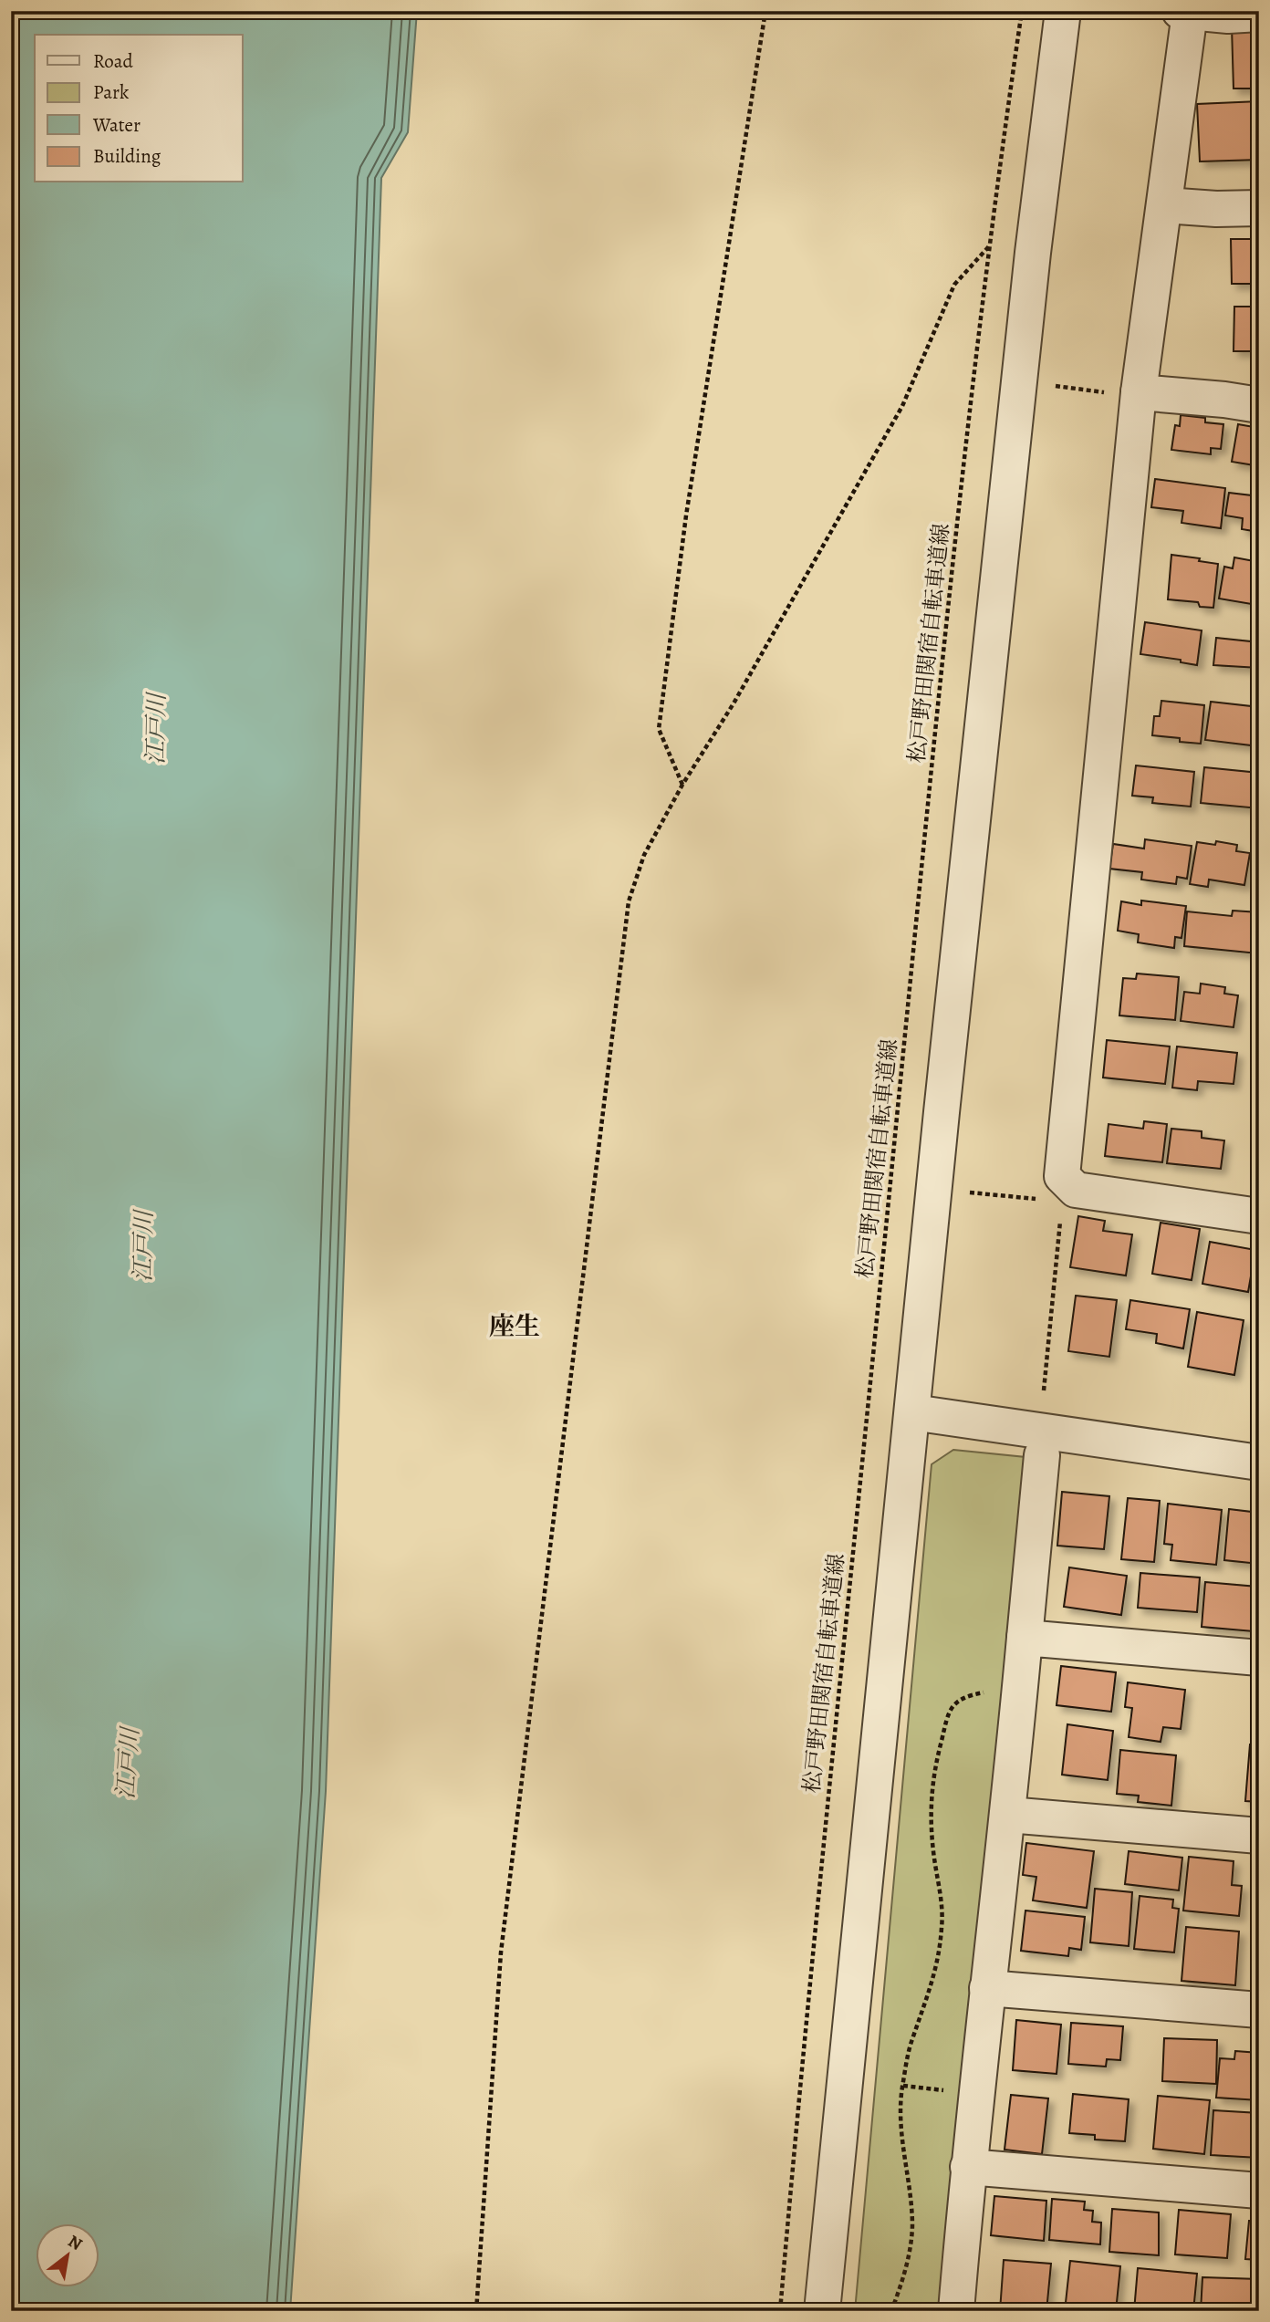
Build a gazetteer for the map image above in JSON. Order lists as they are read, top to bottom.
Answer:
{
  "streets": {
    "path": ["松戸野田関宿自転車道線"]
  },
  "districts": ["座生"],
  "water": ["江戸川"],
  "legend": [
    "Road",
    "Park",
    "Water",
    "Building"
  ],
  "north": "top right"
}
